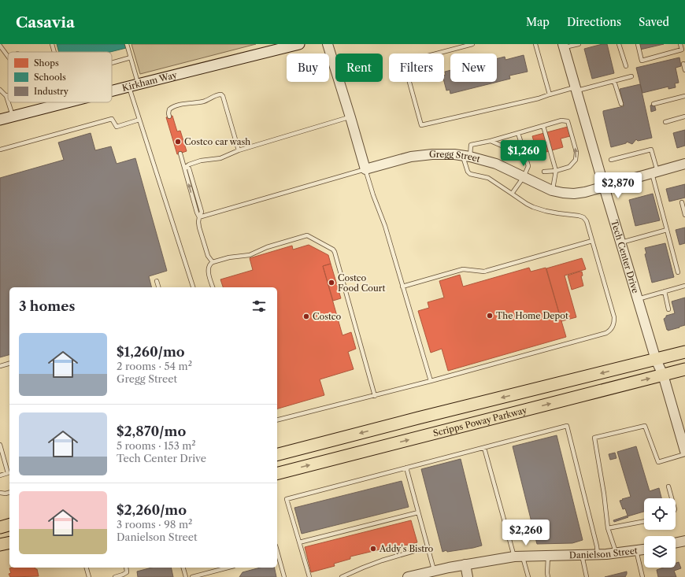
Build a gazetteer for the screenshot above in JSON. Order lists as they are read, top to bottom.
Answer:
{
  "streets": {
    "main road": ["Kirkham Way", "Scripps Poway Parkway"],
    "street": ["Gregg Street", "Tech Center Drive", "Danielson Street"]
  },
  "crossings": [
    ["Gregg Street", "Tech Center Drive"],
    ["Tech Center Drive", "Scripps Poway Parkway"]
  ],
  "places": [
    "Costco car wash",
    "Costco Food Court",
    "The Home Depot",
    "Costco",
    "Addy's Bistro"
  ],
  "legend": ["Shops", "Schools", "Industry"],
  "page": {
    "header": "Casavia",
    "nav": ["Map", "Directions", "Saved"],
    "chip": [
      "Buy",
      "Rent",
      "Filters",
      "New"
    ],
    "price": ["$1,260", "$2,870", "$2,260"],
    "heading": "3 homes",
    "list": [
      {
        "name": "$1,260/mo",
        "note": "2 rooms · 54 m² · Gregg Street"
      },
      {
        "name": "$2,870/mo",
        "note": "5 rooms · 153 m² · Tech Center Drive"
      },
      {
        "name": "$2,260/mo",
        "note": "3 rooms · 98 m² · Danielson Street"
      }
    ]
  }
}
